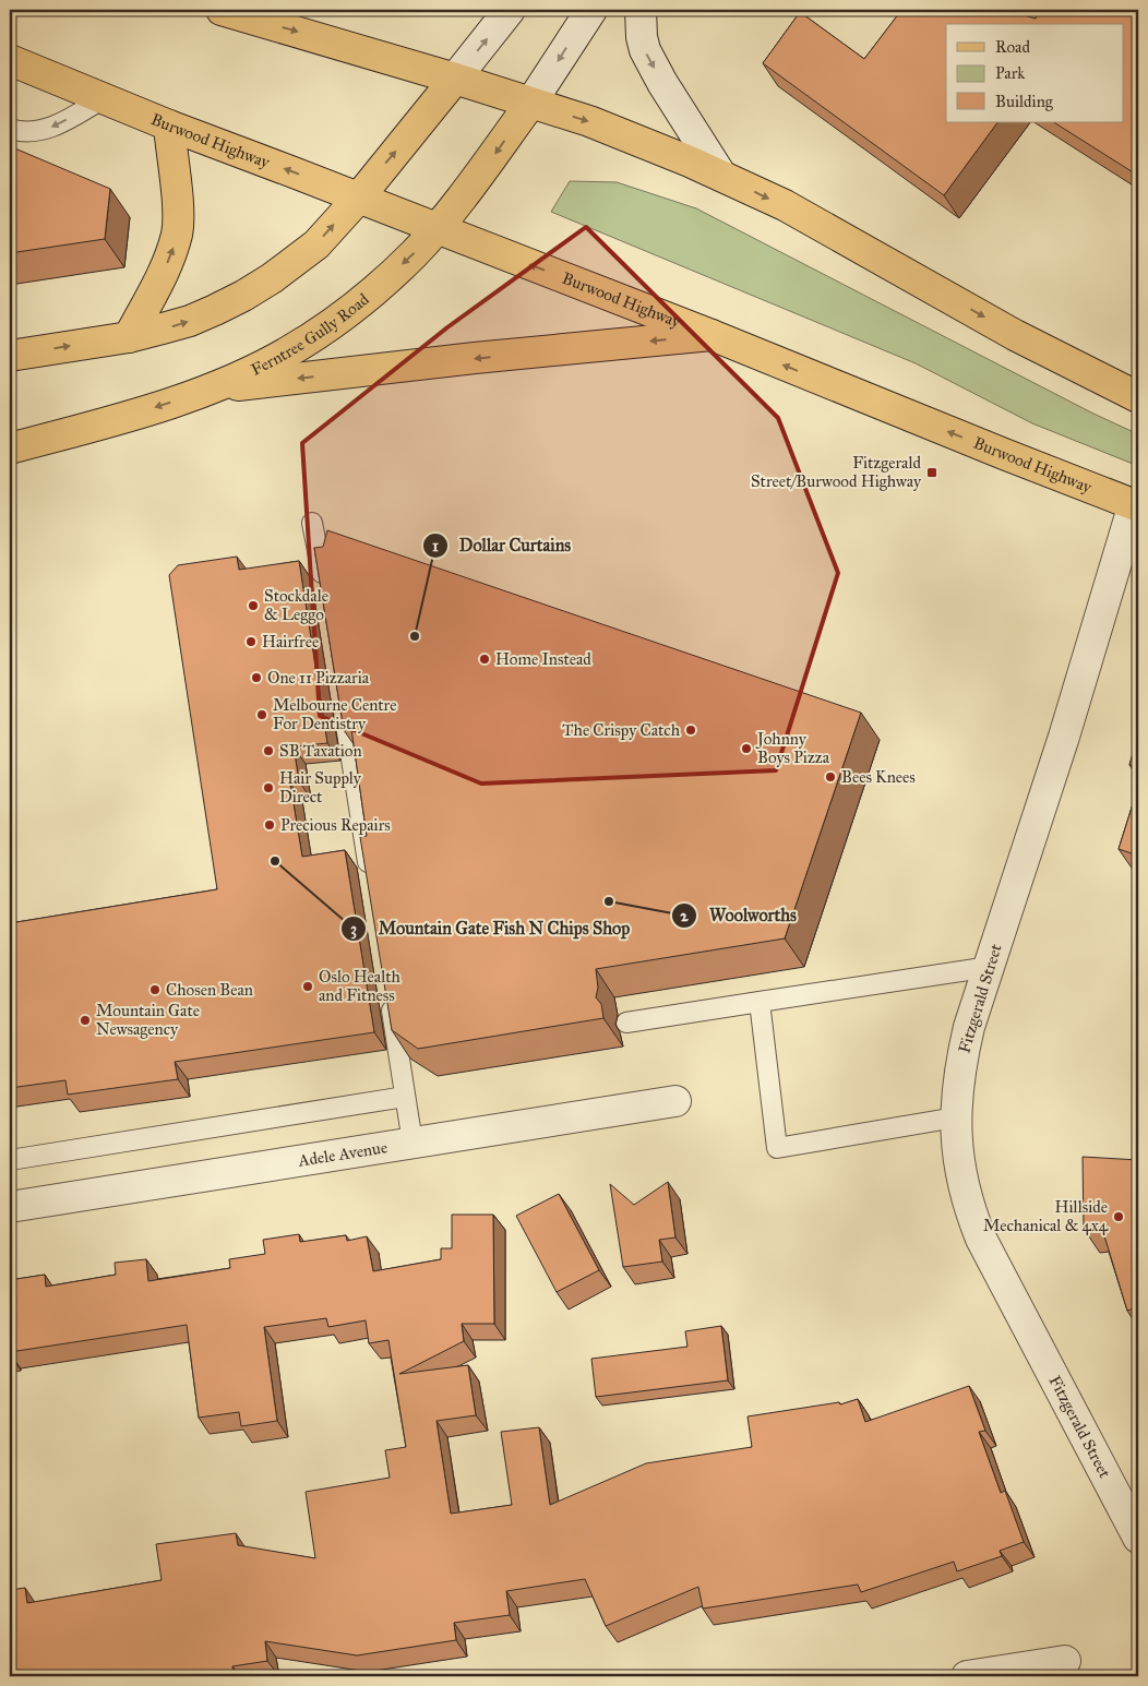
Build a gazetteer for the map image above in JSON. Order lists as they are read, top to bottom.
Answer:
{
  "streets": {
    "main road": ["Burwood Highway", "Ferntree Gully Road"],
    "street": ["Fitzgerald Street", "Adele Avenue"]
  },
  "crossings": [
    ["Burwood Highway", "Ferntree Gully Road"],
    ["Burwood Highway", "Fitzgerald Street"]
  ],
  "places": {
    "transit": ["Fitzgerald Street/Burwood Highway"],
    "other": [
      "Stockdale & Leggo",
      "Dollar Curtains",
      "Hairfree",
      "Home Instead",
      "One 11 Pizzaria",
      "Melbourne Centre For Dentistry",
      "The Crispy Catch",
      "Johnny Boys Pizza",
      "SB Taxation",
      "Bees Knees",
      "Hair Supply Direct",
      "Precious Repairs",
      "Mountain Gate Fish N Chips Shop",
      "Woolworths",
      "Oslo Health and Fitness",
      "Chosen Bean",
      "Mountain Gate Newsagency",
      "Hillside Mechanical & 4x4"
    ]
  },
  "legend": ["Road", "Park", "Building"]
}
